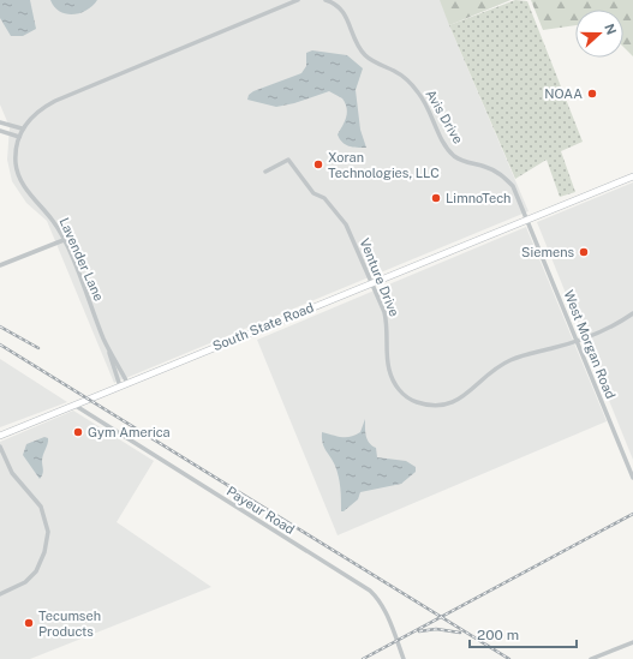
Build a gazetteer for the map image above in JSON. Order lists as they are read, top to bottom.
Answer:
{
  "streets": {
    "main road": ["South State Road"],
    "street": [
      "Avis Drive",
      "Lavender Lane",
      "Venture Drive",
      "West Morgan Road",
      "Payeur Road"
    ]
  },
  "crossings": [
    ["Avis Drive", "South State Road"],
    ["Avis Drive", "West Morgan Road"],
    ["Lavender Lane", "South State Road"],
    ["Venture Drive", "South State Road"],
    ["Venture Drive", "West Morgan Road"],
    ["South State Road", "West Morgan Road"],
    ["South State Road", "Payeur Road"]
  ],
  "places": [
    "NOAA",
    "Xoran Technologies, LLC",
    "LimnoTech",
    "Siemens",
    "Gym America",
    "Tecumseh Products"
  ],
  "scale_bar": "200 m",
  "north": "right"
}
